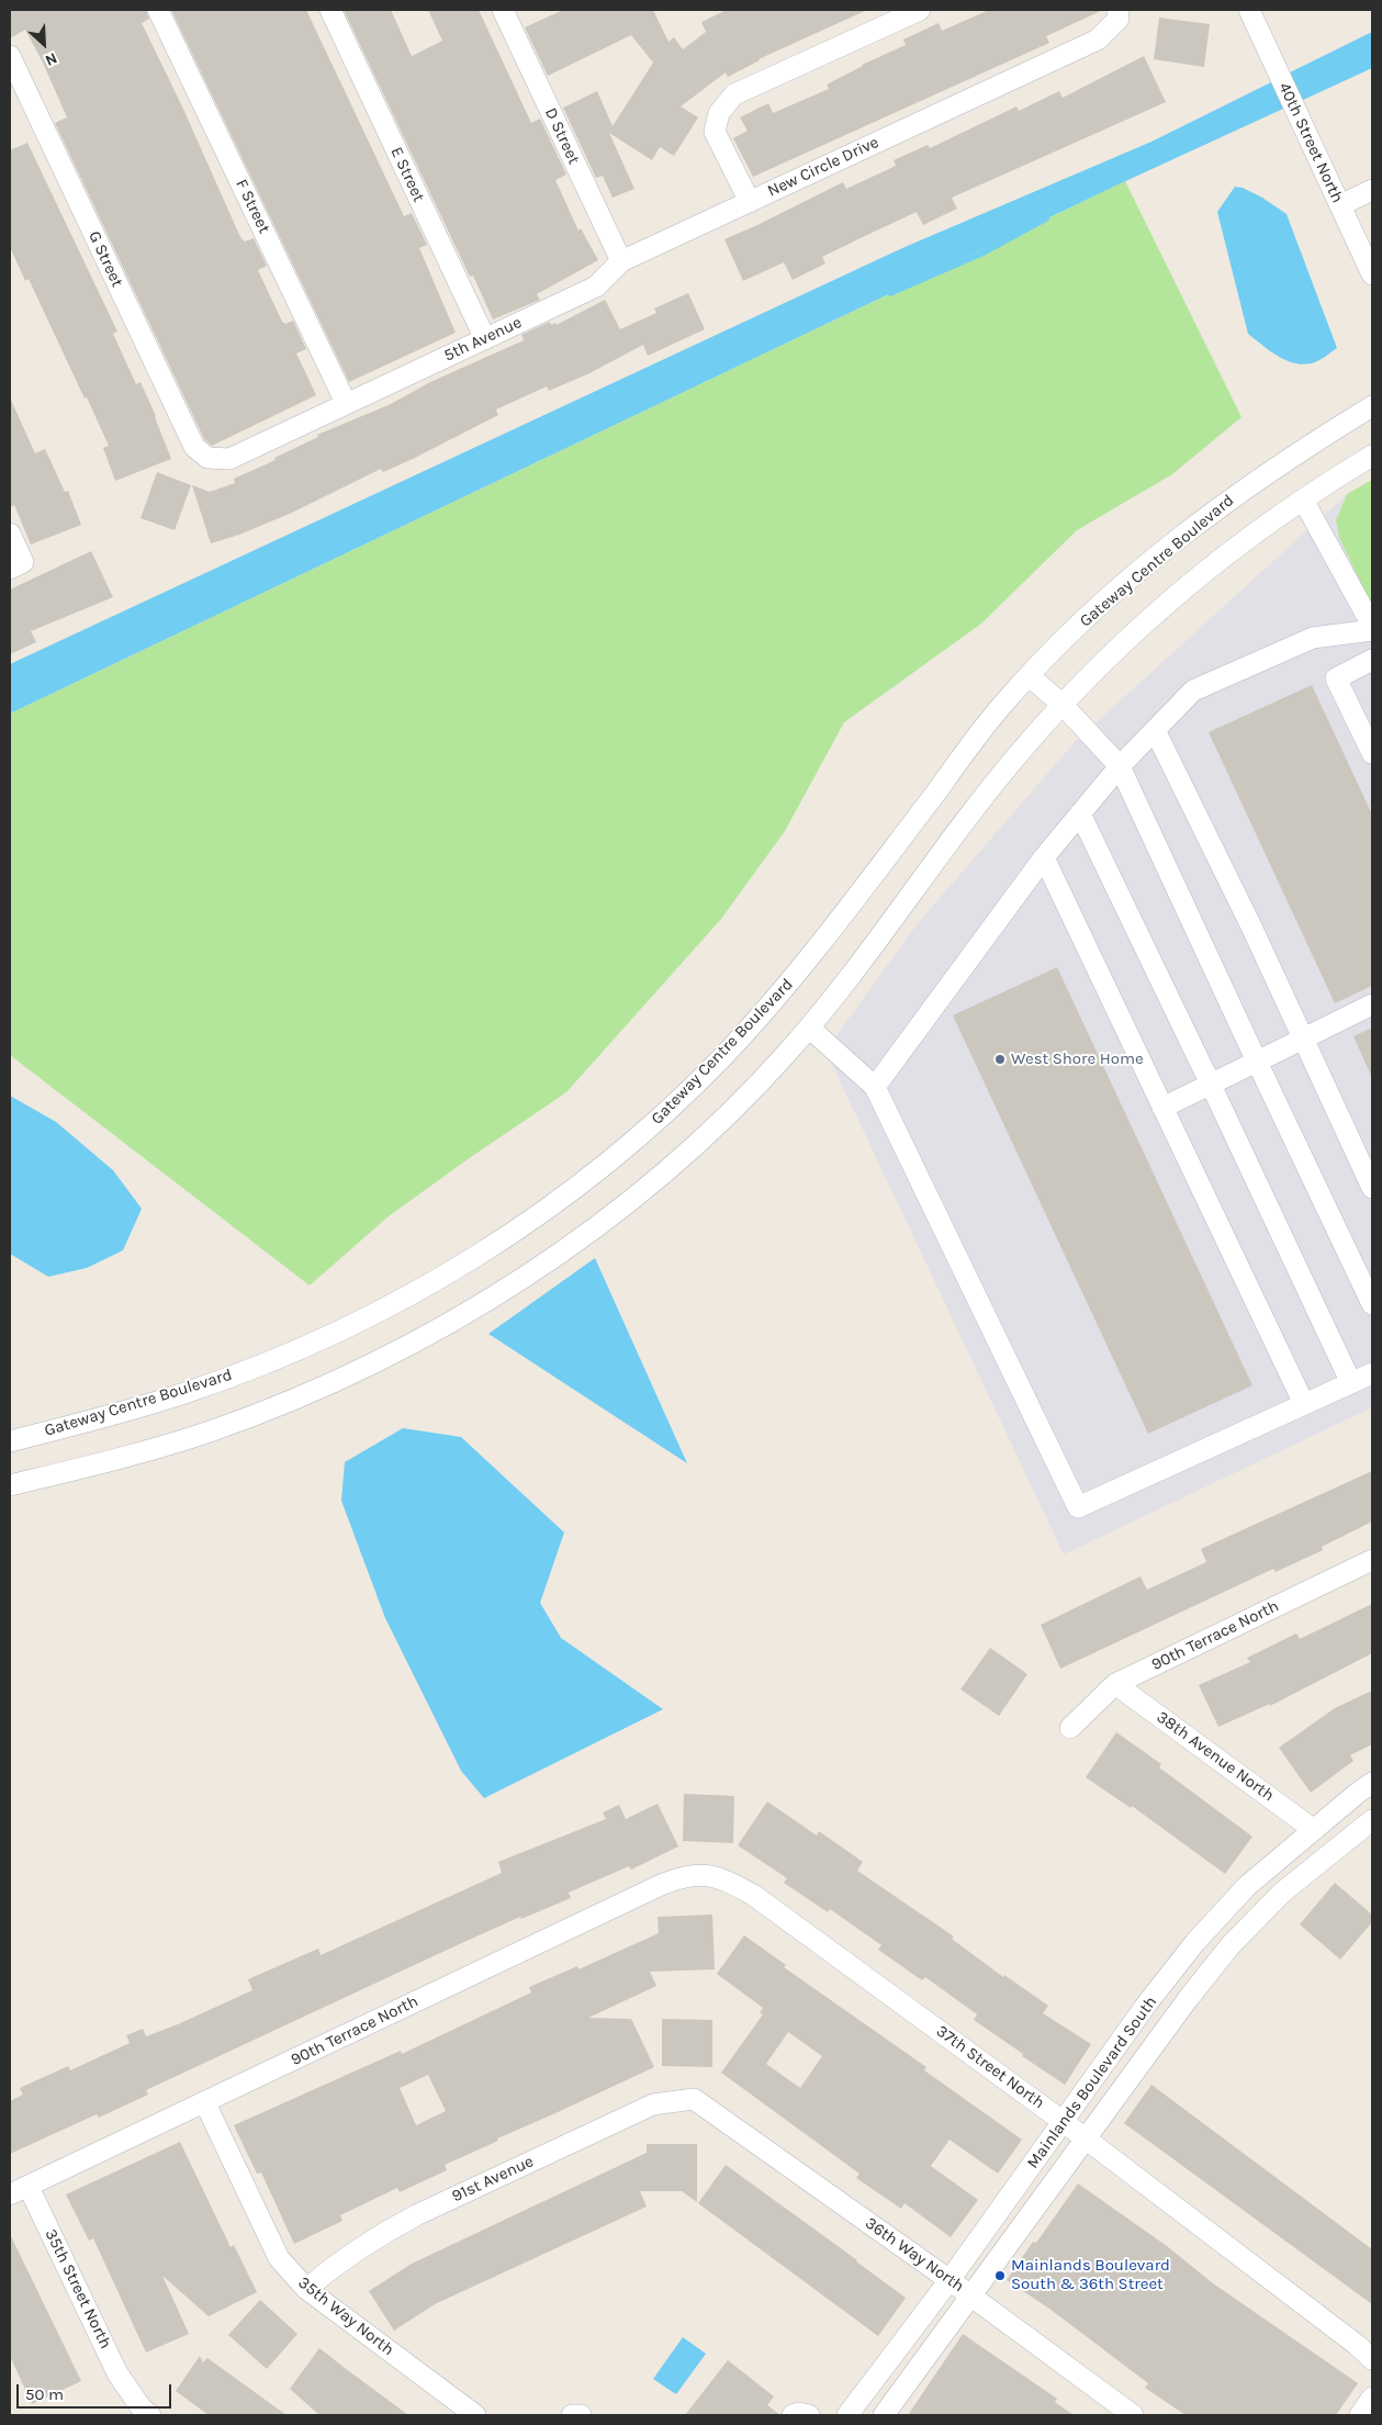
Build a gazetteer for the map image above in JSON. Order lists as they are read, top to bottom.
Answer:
{
  "streets": {
    "street": [
      "D Street",
      "40th Street North",
      "New Circle Drive",
      "E Street",
      "F Street",
      "G Street",
      "5th Avenue",
      "Gateway Centre Boulevard",
      "90th Terrace North",
      "38th Avenue North",
      "37th Street North",
      "Mainlands Boulevard South",
      "91st Avenue",
      "36th Way North",
      "35th Street North",
      "35th Way North"
    ]
  },
  "crossings": [
    ["D Street", "5th Avenue"],
    ["New Circle Drive", "5th Avenue"],
    ["E Street", "5th Avenue"],
    ["F Street", "5th Avenue"],
    ["G Street", "5th Avenue"],
    ["90th Terrace North", "38th Avenue North"],
    ["90th Terrace North", "37th Street North"],
    ["90th Terrace North", "35th Street North"],
    ["90th Terrace North", "35th Way North"],
    ["38th Avenue North", "Mainlands Boulevard South"],
    ["37th Street North", "Mainlands Boulevard South"],
    ["Mainlands Boulevard South", "36th Way North"],
    ["91st Avenue", "36th Way North"],
    ["91st Avenue", "35th Way North"]
  ],
  "places": ["West Shore Home", "Mainlands Boulevard South & 36th Street"],
  "scale_bar": "50 m",
  "north": "bottom right"
}
